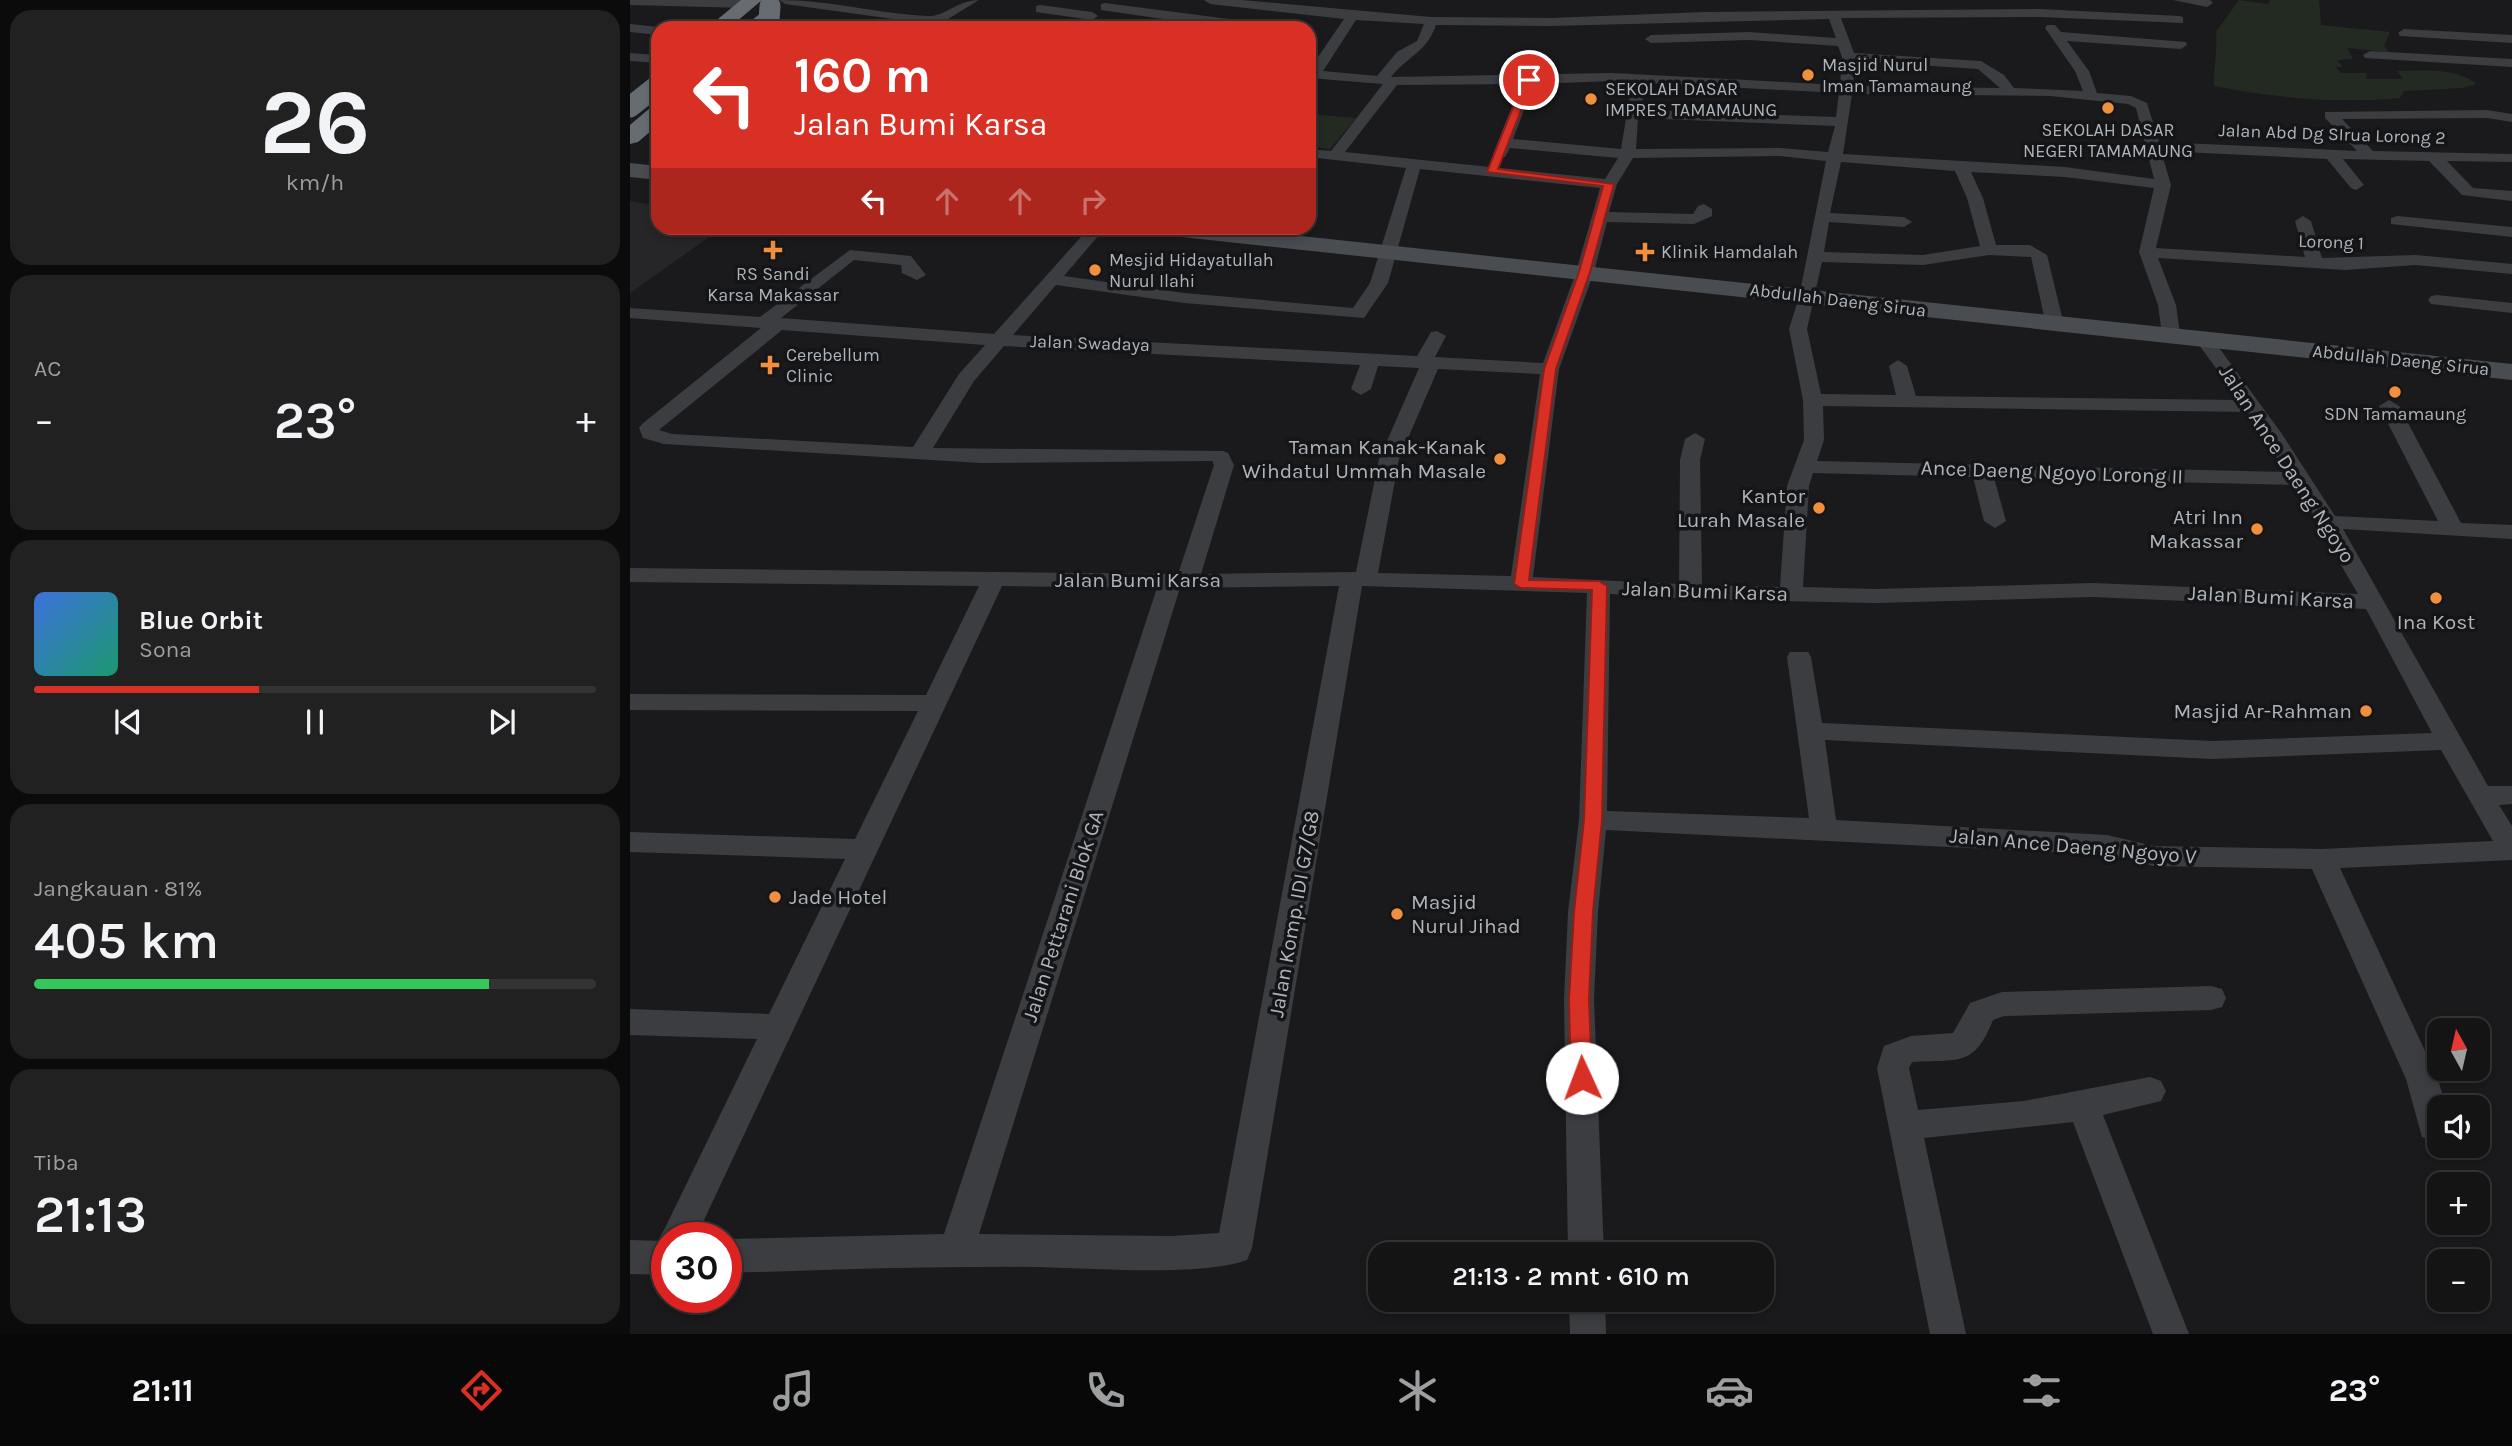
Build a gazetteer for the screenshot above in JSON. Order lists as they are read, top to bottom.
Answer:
{
  "streets": {
    "main road": ["Abdullah Daeng Sirua"],
    "street": [
      "Jalan Abd Dg SIrua Lorong 2",
      "Lorong 1",
      "Jalan Swadaya",
      "Jalan Ance Daeng Ngoyo",
      "Ance Daeng Ngoyo Lorong II",
      "Jalan Bumi Karsa",
      "Jalan Ance Daeng Ngoyo V",
      "Jalan Komp. IDI G7/G8",
      "Jalan Pettarani Blok GA"
    ]
  },
  "crossings": [
    ["Abdullah Daeng Sirua", "Jalan Ance Daeng Ngoyo"],
    ["Jalan Swadaya", "Jalan Komp. IDI G7/G8"],
    ["Jalan Ance Daeng Ngoyo", "Ance Daeng Ngoyo Lorong II"],
    ["Jalan Ance Daeng Ngoyo", "Jalan Bumi Karsa"],
    ["Jalan Ance Daeng Ngoyo", "Jalan Ance Daeng Ngoyo V"],
    ["Jalan Bumi Karsa", "Jalan Komp. IDI G7/G8"],
    ["Jalan Bumi Karsa", "Jalan Pettarani Blok GA"],
    ["Jalan Komp. IDI G7/G8", "Jalan Pettarani Blok GA"]
  ],
  "places": {
    "other": [
      "Masjid Nurul Iman Tamamaung",
      "SEKOLAH DASAR IMPRES TAMAMAUNG",
      "SEKOLAH DASAR NEGERI TAMAMAUNG",
      "Mesjid Hidayatullah Nurul Ilahi",
      "SDN Tamamaung",
      "Taman Kanak-Kanak Wihdatul Ummah Masale",
      "Kantor Lurah Masale",
      "Atri Inn Makassar",
      "Ina Kost",
      "Masjid Ar-Rahman",
      "Jade Hotel",
      "Masjid Nurul Jihad"
    ],
    "health": ["RS Sandi Karsa Makassar", "Klinik Hamdalah", "Cerebellum Clinic"]
  },
  "north": "top",
  "page": {
    "tile": [
      ["26", "km/h"],
      "AC",
      ["Jangkauan · 81%", "405 km"],
      ["Tiba", "21:13"]
    ],
    "turn": ["160 m", "Jalan Bumi Karsa"],
    "heat": ["−", "23°", "+"],
    "song": ["Blue Orbit", "Sona"],
    "map_buttons": ["+", "−"],
    "limit": "30",
    "trip": "21:13 · 2 mnt · 610 m",
    "tabs": ["21:11", "23°"]
  }
}
